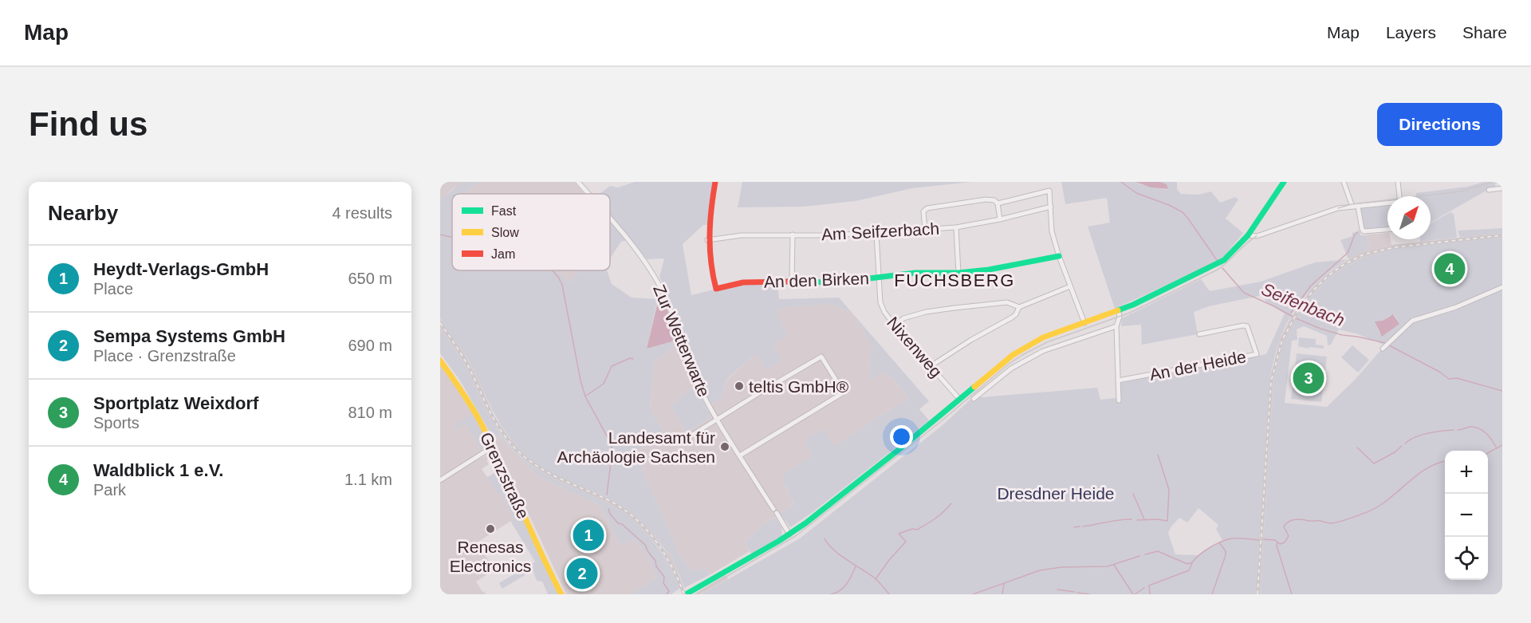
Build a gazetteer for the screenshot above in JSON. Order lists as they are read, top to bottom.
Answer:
{
  "streets": {
    "main road": ["An den Birken", "Grenzstraße"],
    "street": [
      "Am Seifzerbach",
      "Zur Wetterwarte",
      "Nixenweg",
      "An der Heide"
    ]
  },
  "crossings": [
    ["Am Seifzerbach", "An den Birken"],
    ["Am Seifzerbach", "Nixenweg"],
    ["An den Birken", "Nixenweg"]
  ],
  "districts": ["FUCHSBERG"],
  "water": ["Seifenbach"],
  "parks": ["Dresdner Heide"],
  "places": ["teltis GmbH®", "Landesamt für Archäologie Sachsen", "Renesas Electronics"],
  "legend": ["Fast", "Slow", "Jam"],
  "north": "top right",
  "page": {
    "header": "Map",
    "nav": ["Map", "Layers", "Share"],
    "buttons": "Directions",
    "title": "Find us",
    "heading": ["Nearby", "4 results"],
    "list": [
      {
        "mark": "1",
        "name": "Heydt-Verlags-GmbH",
        "note": "Place",
        "value": "650 m"
      },
      {
        "mark": "2",
        "name": "Sempa Systems GmbH",
        "note": "Place · Grenzstraße",
        "value": "690 m"
      },
      {
        "mark": "3",
        "name": "Sportplatz Weixdorf",
        "note": "Sports",
        "value": "810 m"
      },
      {
        "mark": "4",
        "name": "Waldblick 1 e.V.",
        "note": "Park",
        "value": "1.1 km"
      }
    ],
    "pins": [
      "4",
      "3",
      "1",
      "2"
    ],
    "map_buttons": ["+", "−"]
  }
}
